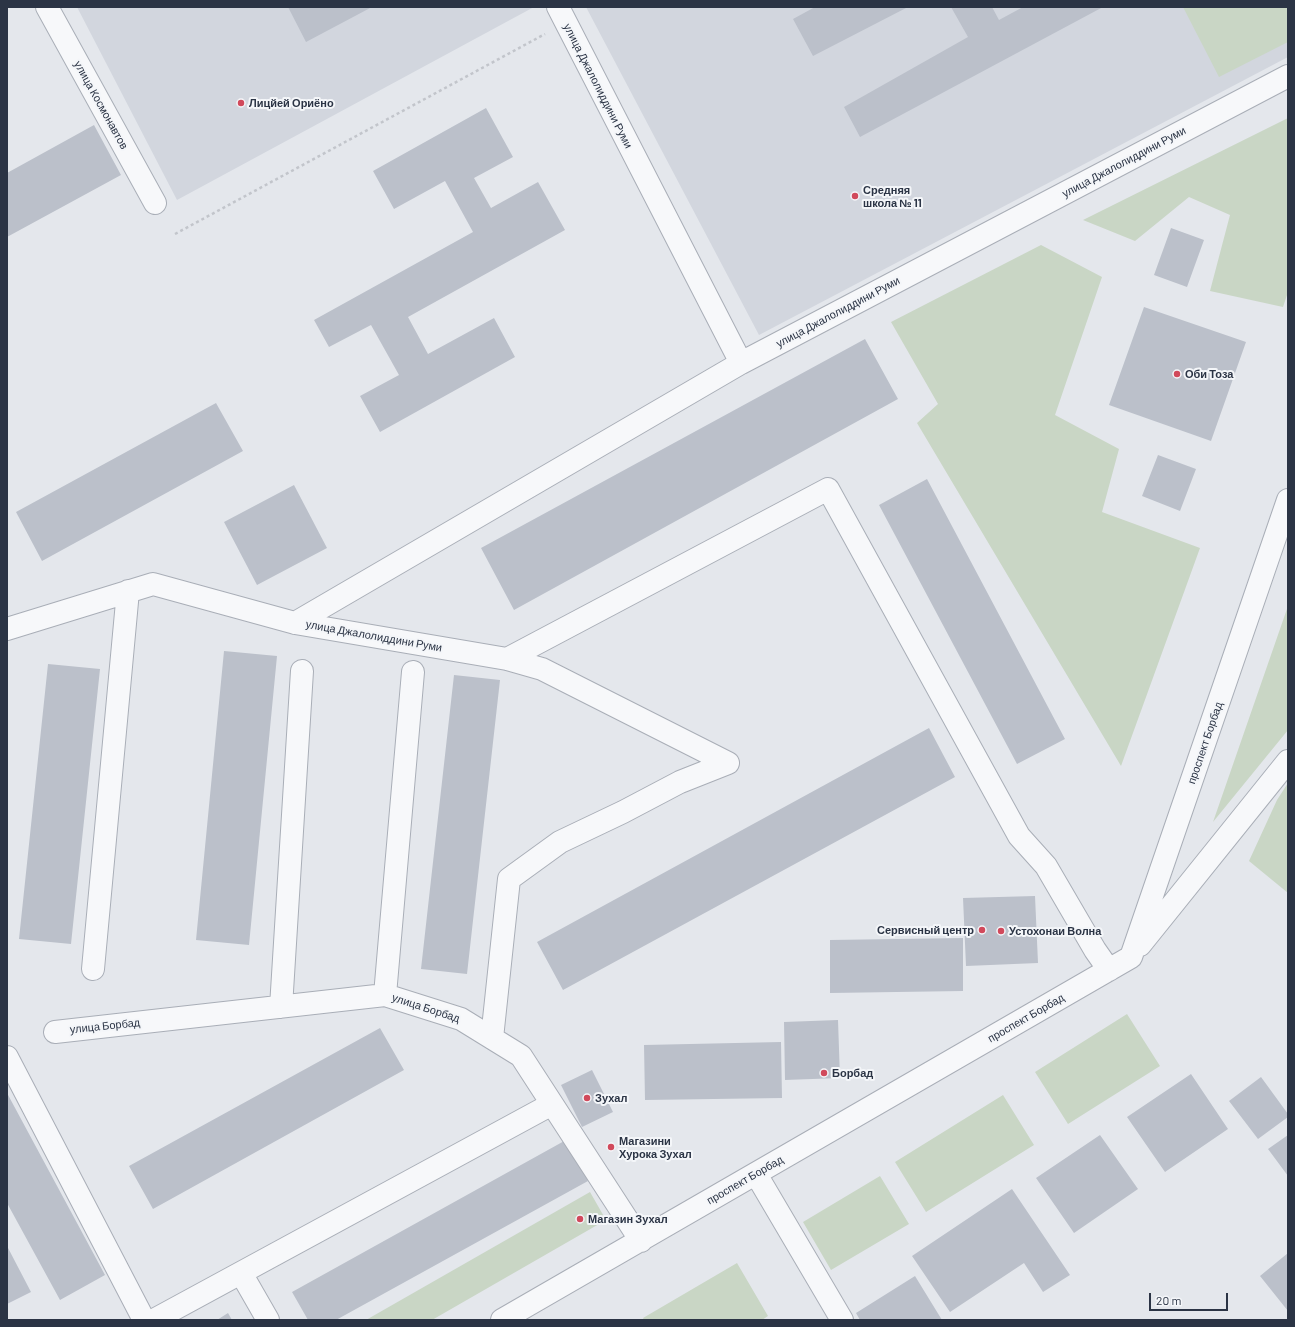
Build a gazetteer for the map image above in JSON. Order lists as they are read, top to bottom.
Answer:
{
  "streets": {
    "street": [
      "улица Джалолиддини Руми",
      "улица Космонавтов",
      "проспект Борбад",
      "улица Борбад"
    ]
  },
  "crossings": [
    ["улица Джалолиддини Руми", "улица Борбад"],
    ["проспект Борбад", "улица Борбад"]
  ],
  "places": [
    "Лицйей Ориёно",
    "Средняя школа № 11",
    "Оби Тоза",
    "Сервисный центр",
    "Устохонаи Волна",
    "Борбад",
    "Зухал",
    "Магазини Хурока Зухал",
    "Магазин Зухал"
  ],
  "scale_bar": "20 m"
}
